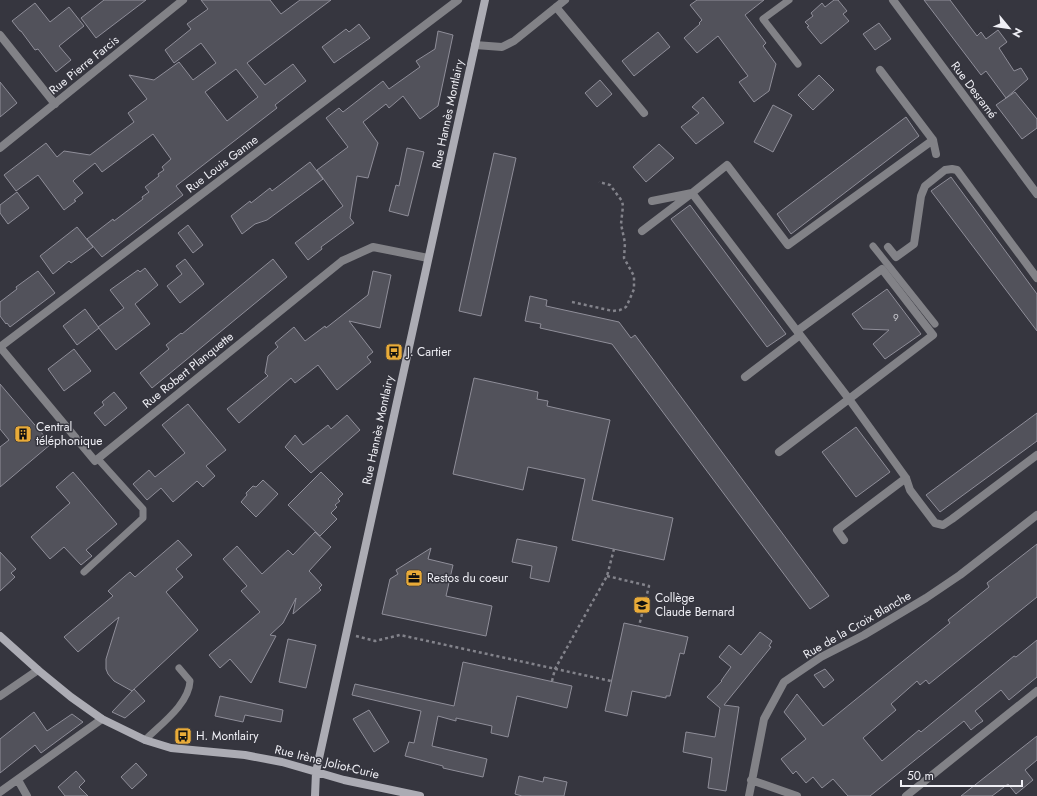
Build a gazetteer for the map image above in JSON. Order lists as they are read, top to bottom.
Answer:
{
  "streets": {
    "street": [
      "Rue Pierre Farcis",
      "Rue Desramé",
      "Rue Hannès Montlairy",
      "Rue Louis Ganne",
      "Rue Robert Planquette",
      "Rue de la Croix Blanche",
      "Rue Irène Joliot-Curie"
    ]
  },
  "crossings": [
    ["Rue Hannès Montlairy", "Rue Robert Planquette"],
    ["Rue Hannès Montlairy", "Rue Irène Joliot-Curie"]
  ],
  "places": {
    "bus stop": ["J. Cartier", "H. Montlairy"],
    "building": ["Central téléphonique"],
    "office": ["Restos du coeur"],
    "school or university": ["Collège Claude Bernard"]
  },
  "house_numbers": ["9"],
  "scale_bar": "50 m",
  "north": "bottom right"
}
